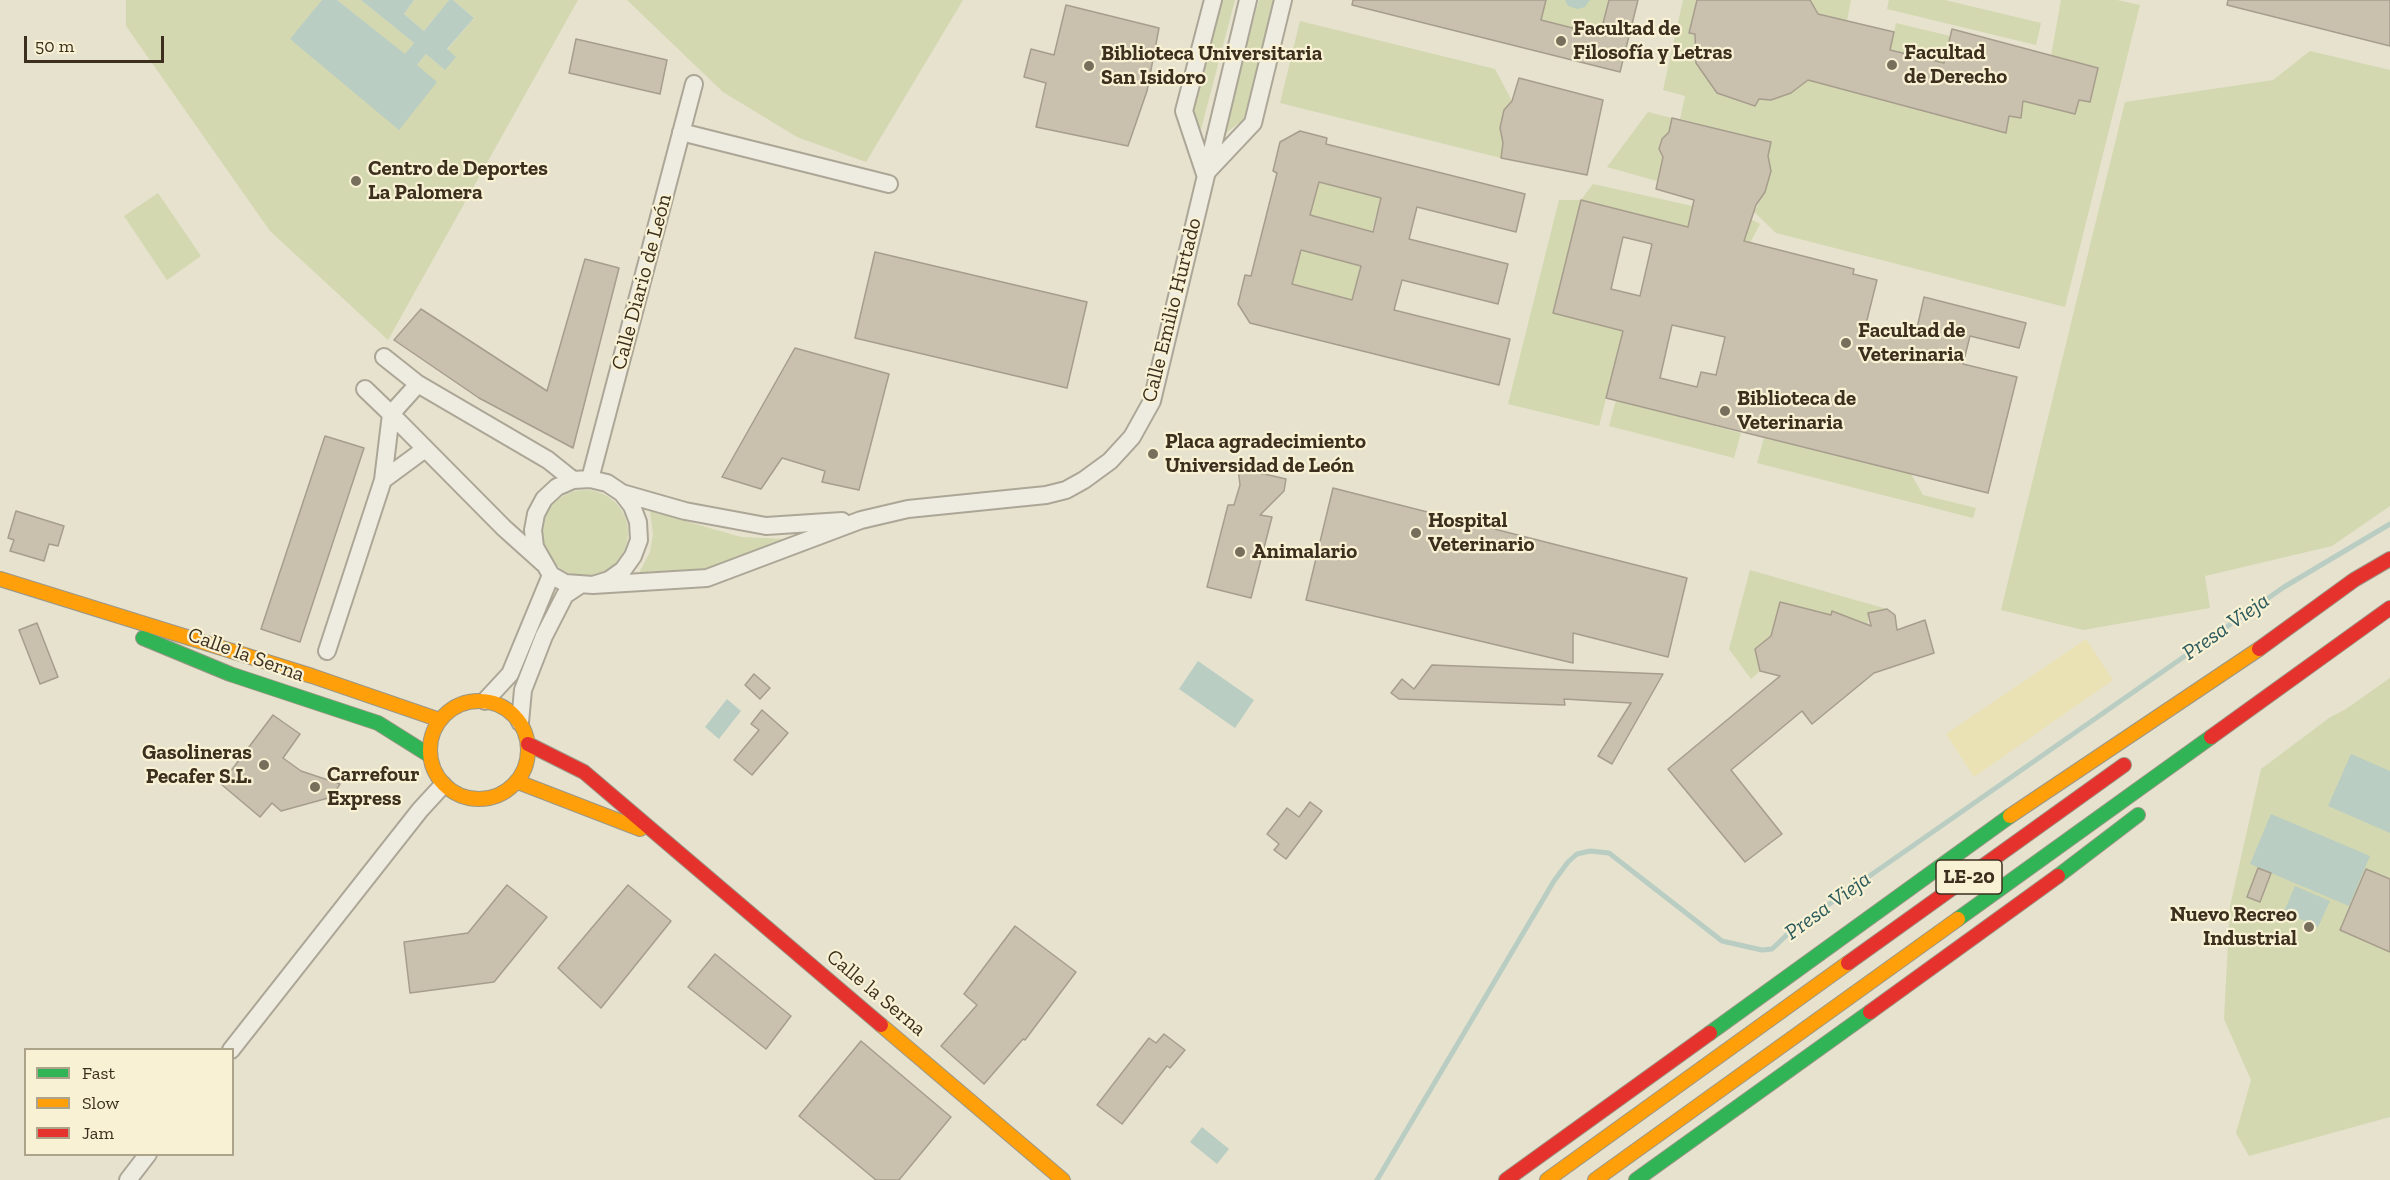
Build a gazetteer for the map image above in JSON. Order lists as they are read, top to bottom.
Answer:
{
  "streets": {
    "main road": ["Calle la Serna", "LE-20"],
    "street": ["Calle Diario de León", "Calle Emilio Hurtado"]
  },
  "crossings": [
    ["Calle Diario de León", "Calle Emilio Hurtado"]
  ],
  "water": ["Presa Vieja"],
  "places": [
    "Facultad de Filosofía y Letras",
    "Facultad de Derecho",
    "Biblioteca Universitaria San Isidoro",
    "Centro de Deportes La Palomera",
    "Facultad de Veterinaria",
    "Biblioteca de Veterinaria",
    "Placa agradecimiento Universidad de León",
    "Hospital Veterinario",
    "Animalario",
    "Gasolineras Pecafer S.L.",
    "Carrefour Express",
    "Nuevo Recreo Industrial"
  ],
  "legend": ["Fast", "Slow", "Jam"],
  "scale_bar": "50 m"
}
